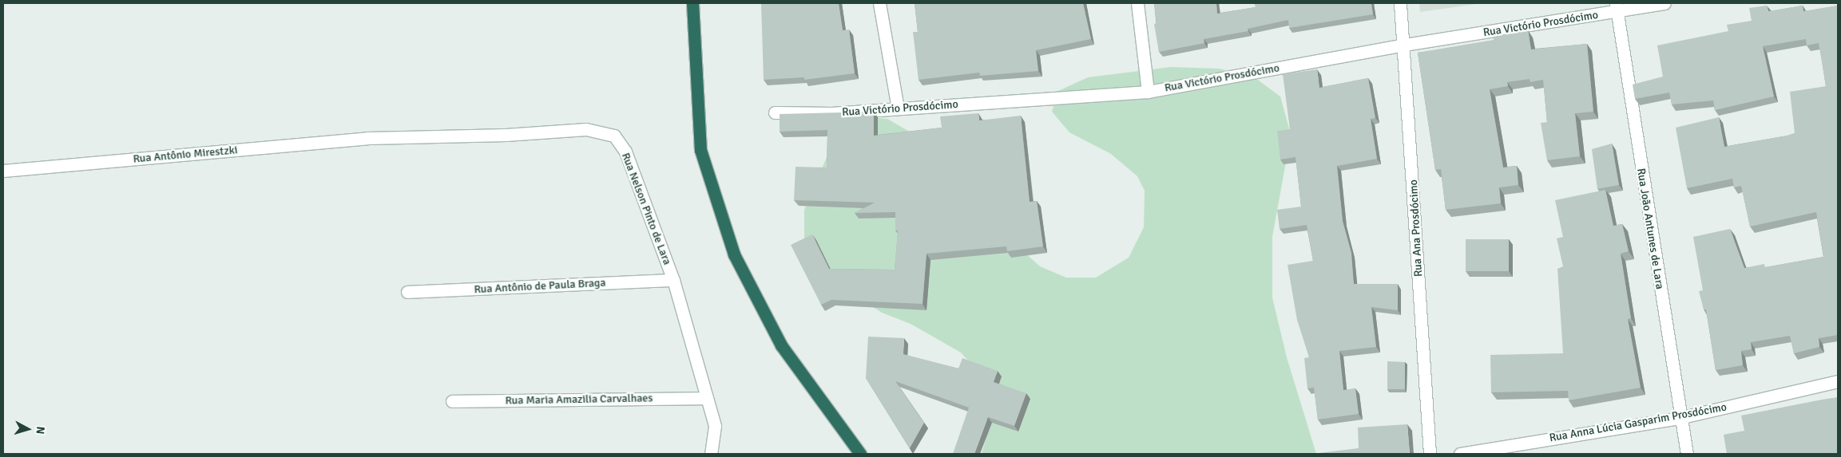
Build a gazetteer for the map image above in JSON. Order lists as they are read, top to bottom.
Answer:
{
  "streets": {
    "street": [
      "Rua Victório Prosdócimo",
      "Rua Antônio Mirestzki",
      "Rua Nelson Pinto de Lara",
      "Rua Ana Prosdócimo",
      "Rua João Antunes de Lara",
      "Rua Antônio de Paula Braga",
      "Rua Maria Amazilia Carvalhaes",
      "Rua Anna Lúcia Gasparim Prosdócimo"
    ]
  },
  "crossings": [
    ["Rua Victório Prosdócimo", "Rua Ana Prosdócimo"],
    ["Rua Victório Prosdócimo", "Rua João Antunes de Lara"],
    ["Rua Antônio Mirestzki", "Rua Nelson Pinto de Lara"],
    ["Rua Nelson Pinto de Lara", "Rua Antônio de Paula Braga"],
    ["Rua Nelson Pinto de Lara", "Rua Maria Amazilia Carvalhaes"],
    ["Rua João Antunes de Lara", "Rua Anna Lúcia Gasparim Prosdócimo"]
  ],
  "north": "right"
}
